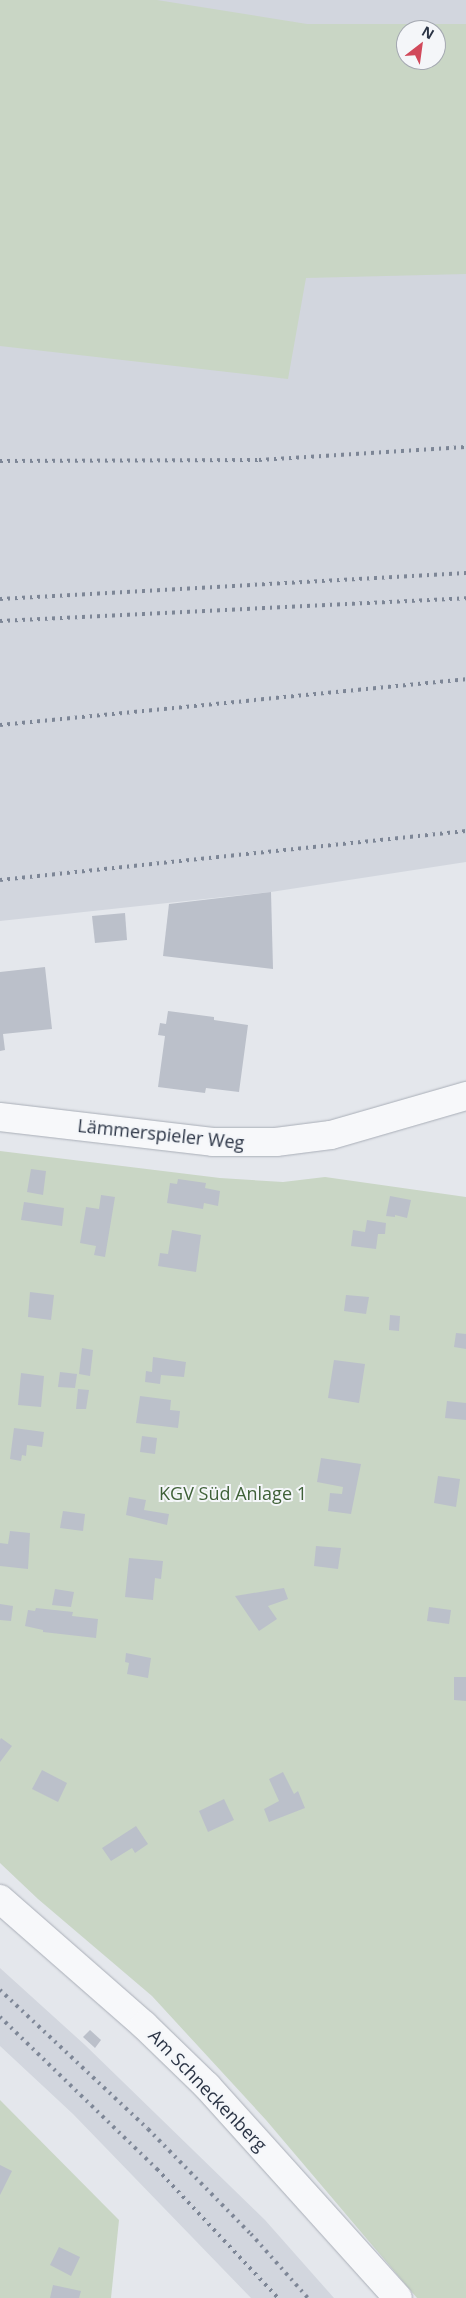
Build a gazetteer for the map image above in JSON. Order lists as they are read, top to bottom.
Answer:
{
  "streets": {
    "street": ["Lämmerspieler Weg", "Am Schneckenberg"]
  },
  "parks": ["KGV Süd Anlage 1"],
  "north": "top right"
}
